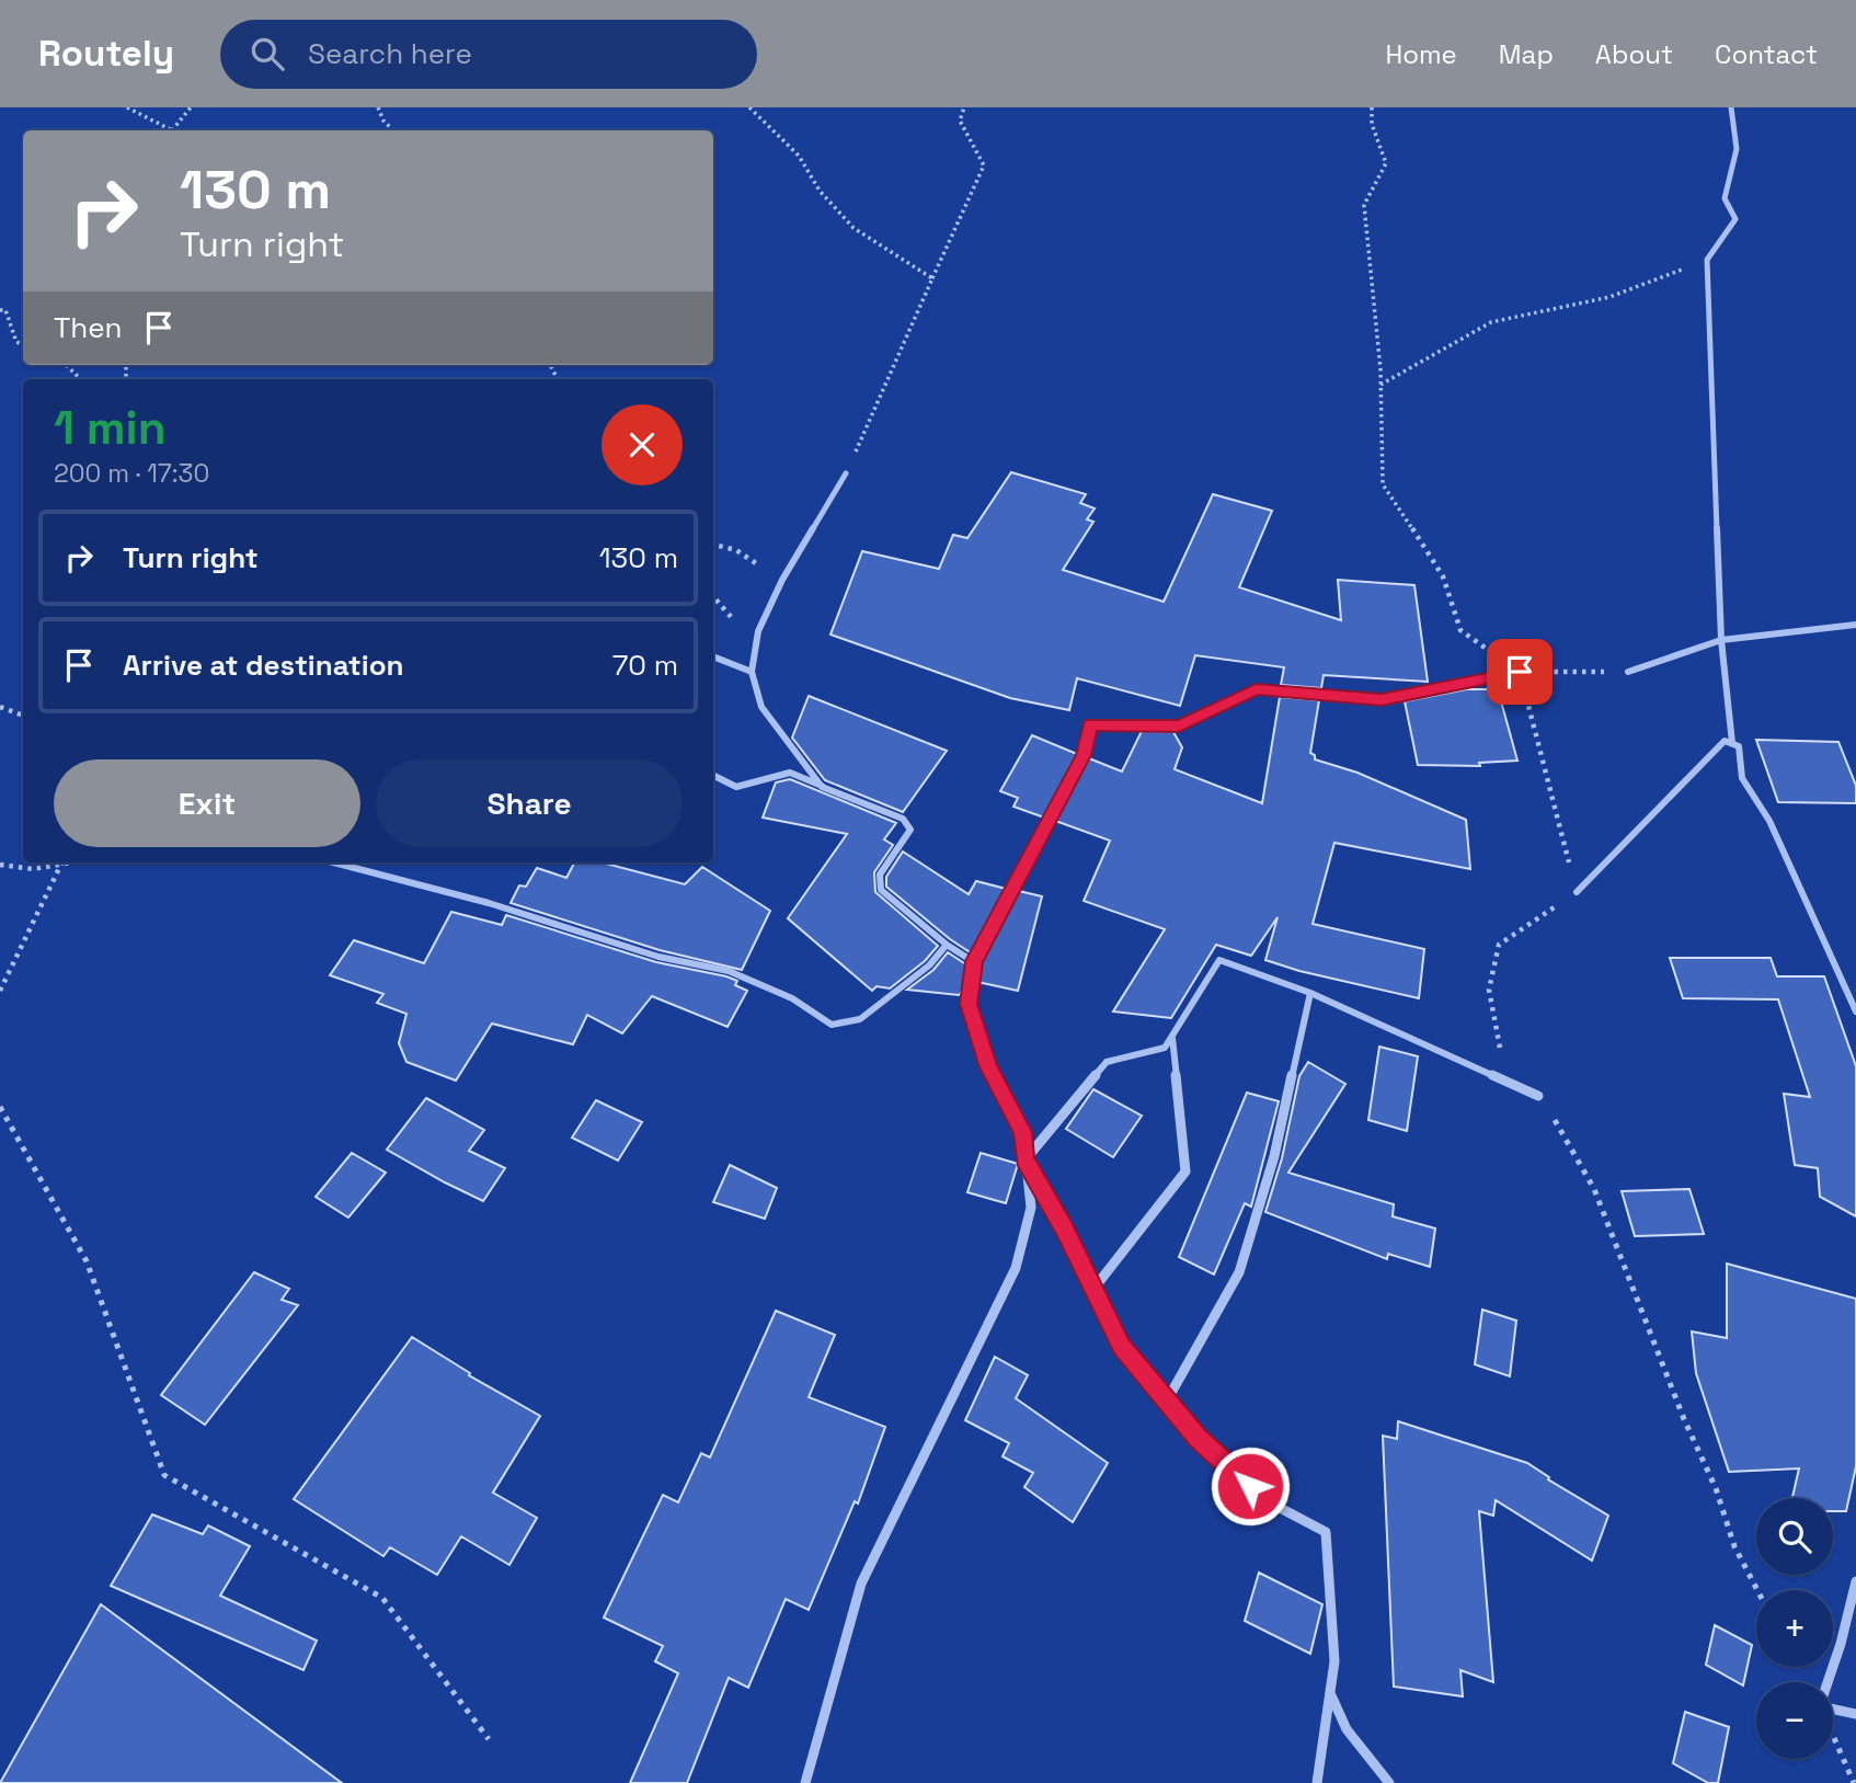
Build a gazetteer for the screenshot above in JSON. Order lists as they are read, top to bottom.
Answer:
{
  "page": {
    "header": "Routely",
    "search": "Search here",
    "nav": [
      "Home",
      "Map",
      "About",
      "Contact"
    ],
    "turn": ["130 m", "Turn right"],
    "then": "Then",
    "heading": ["1 min", "200 m · 17:30"],
    "list": [
      {
        "name": "Turn right",
        "value": "130 m"
      },
      {
        "name": "Arrive at destination",
        "value": "70 m"
      }
    ],
    "buttons": ["Exit", "Share"],
    "map_buttons": ["+", "−"]
  }
}
